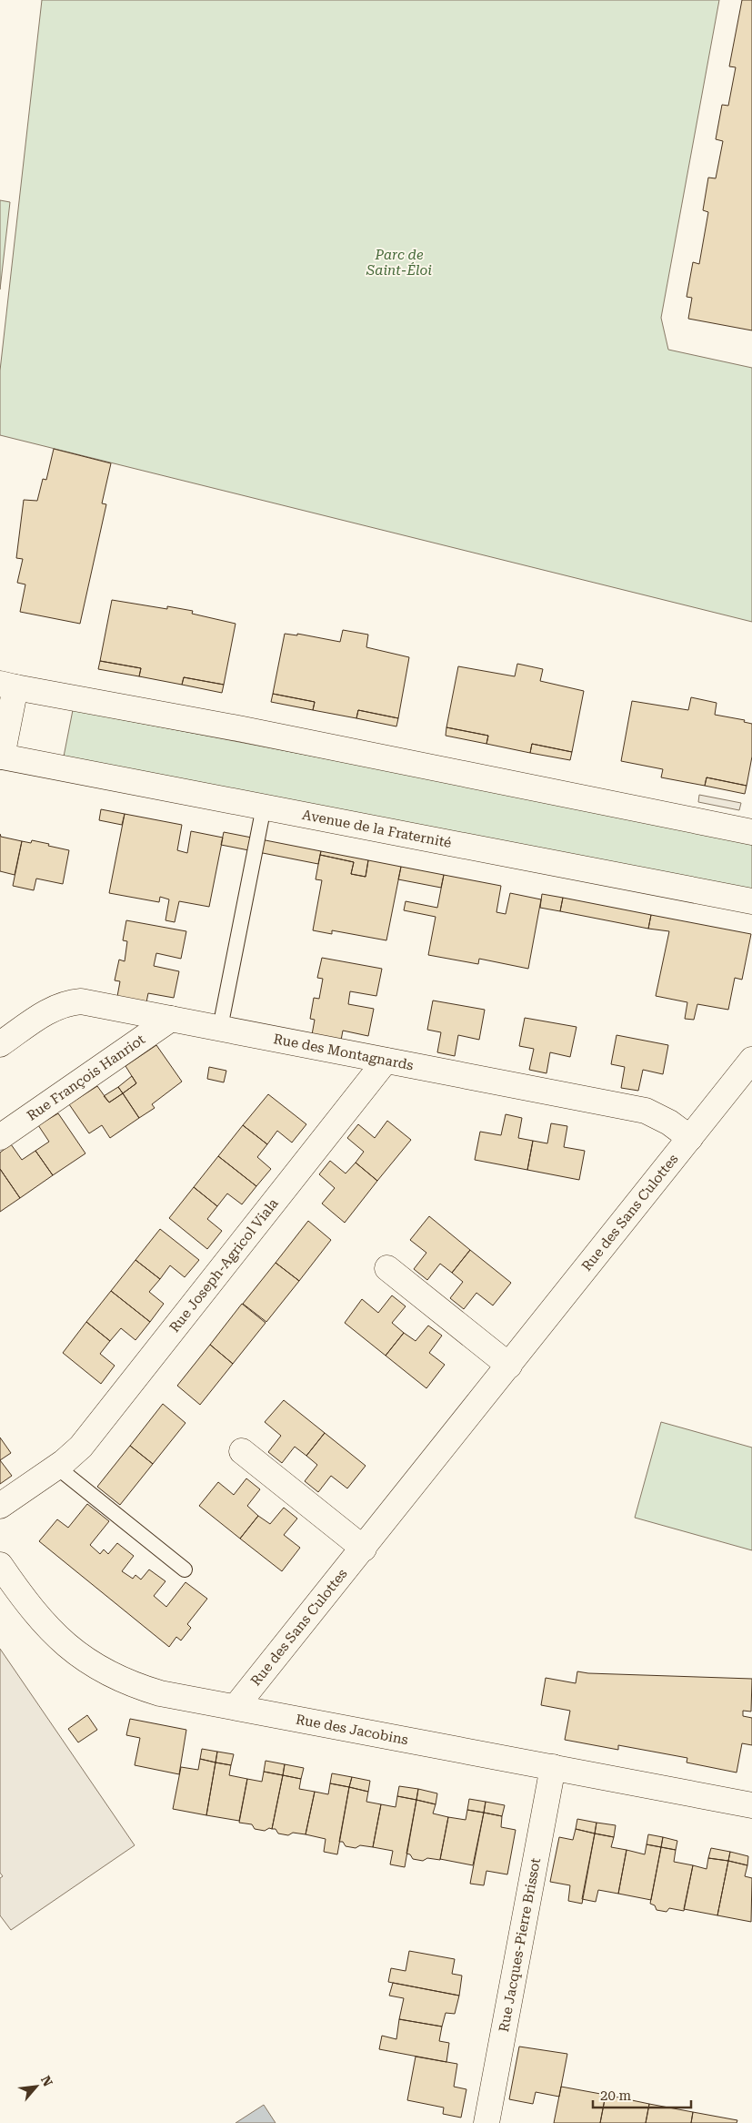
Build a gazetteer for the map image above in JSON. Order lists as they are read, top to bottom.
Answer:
{
  "streets": {
    "street": [
      "Avenue de la Fraternité",
      "Rue des Montagnards",
      "Rue François Hanriot",
      "Rue des Sans Culottes",
      "Rue Joseph-Agricol Viala",
      "Rue des Jacobins",
      "Rue Jacques-Pierre Brissot"
    ]
  },
  "crossings": [
    ["Rue des Montagnards", "Rue François Hanriot"],
    ["Rue des Montagnards", "Rue des Sans Culottes"],
    ["Rue des Montagnards", "Rue Joseph-Agricol Viala"],
    ["Rue des Sans Culottes", "Rue des Jacobins"],
    ["Rue des Jacobins", "Rue Jacques-Pierre Brissot"]
  ],
  "parks": ["Parc de Saint-Éloi"],
  "scale_bar": "20 m",
  "north": "top right"
}
